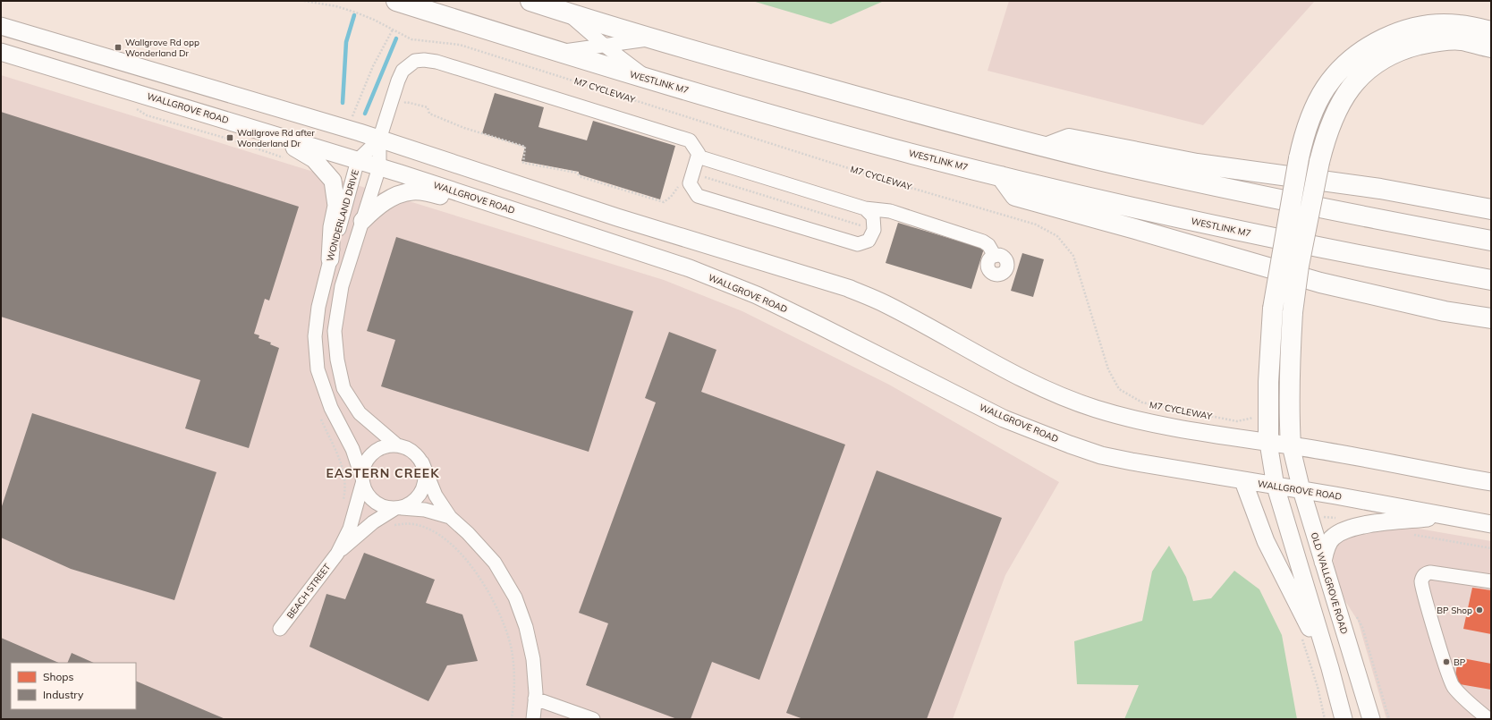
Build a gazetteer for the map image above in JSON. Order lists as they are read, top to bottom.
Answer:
{
  "streets": {
    "highway": ["WESTLINK M7"],
    "main road": ["WALLGROVE ROAD", "OLD WALLGROVE ROAD"],
    "street": ["WONDERLAND DRIVE", "BEACH STREET"],
    "path": ["M7 CYCLEWAY"]
  },
  "crossings": [
    ["WALLGROVE ROAD", "WONDERLAND DRIVE"],
    ["WALLGROVE ROAD", "OLD WALLGROVE ROAD"],
    ["WONDERLAND DRIVE", "BEACH STREET"]
  ],
  "districts": ["EASTERN CREEK"],
  "places": {
    "transit": ["Wallgrove Rd opp Wonderland Dr", "Wallgrove Rd after Wonderland Dr"],
    "other": ["BP Shop", "BP"]
  },
  "legend": ["Shops", "Industry"]
}
